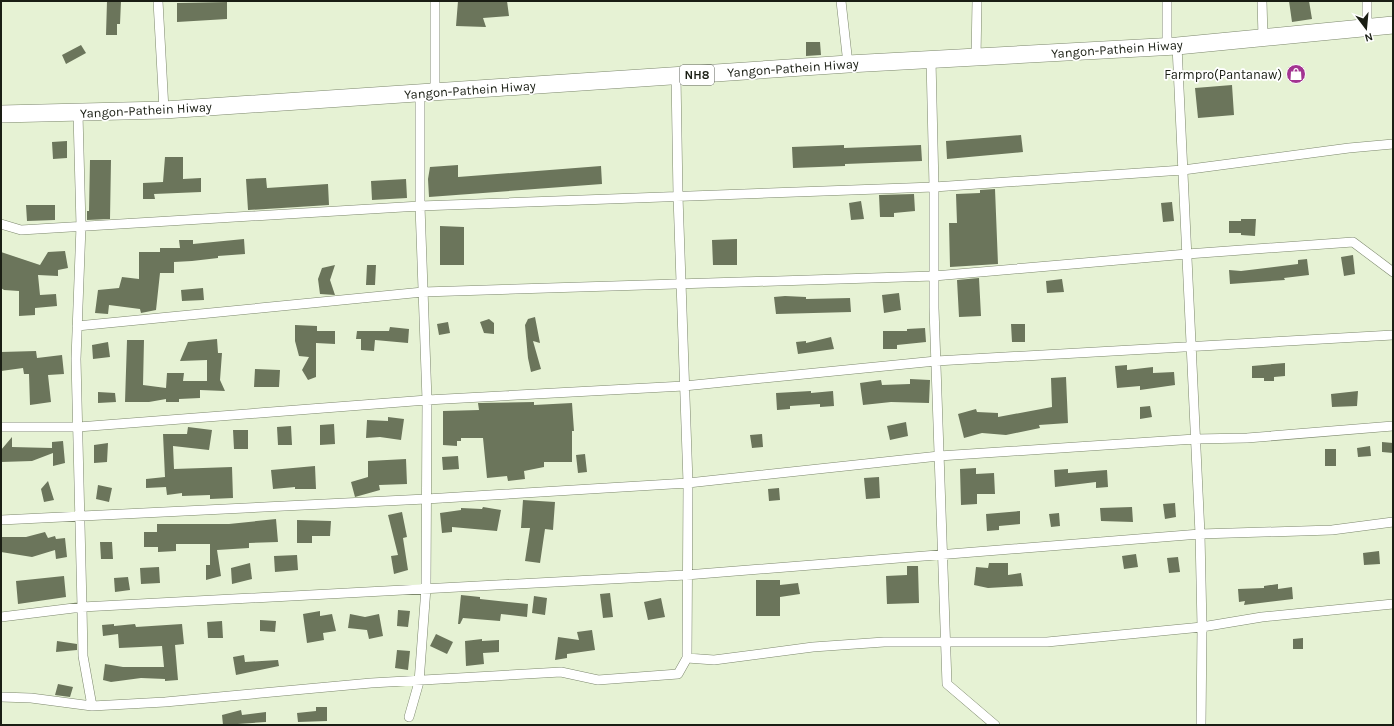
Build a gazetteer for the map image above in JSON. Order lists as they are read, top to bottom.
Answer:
{
  "streets": {
    "highway": ["Yangon-Pathein Hiway", "NH8"]
  },
  "places": {
    "shop": ["Farmpro(Pantanaw)"]
  },
  "north": "bottom"
}
